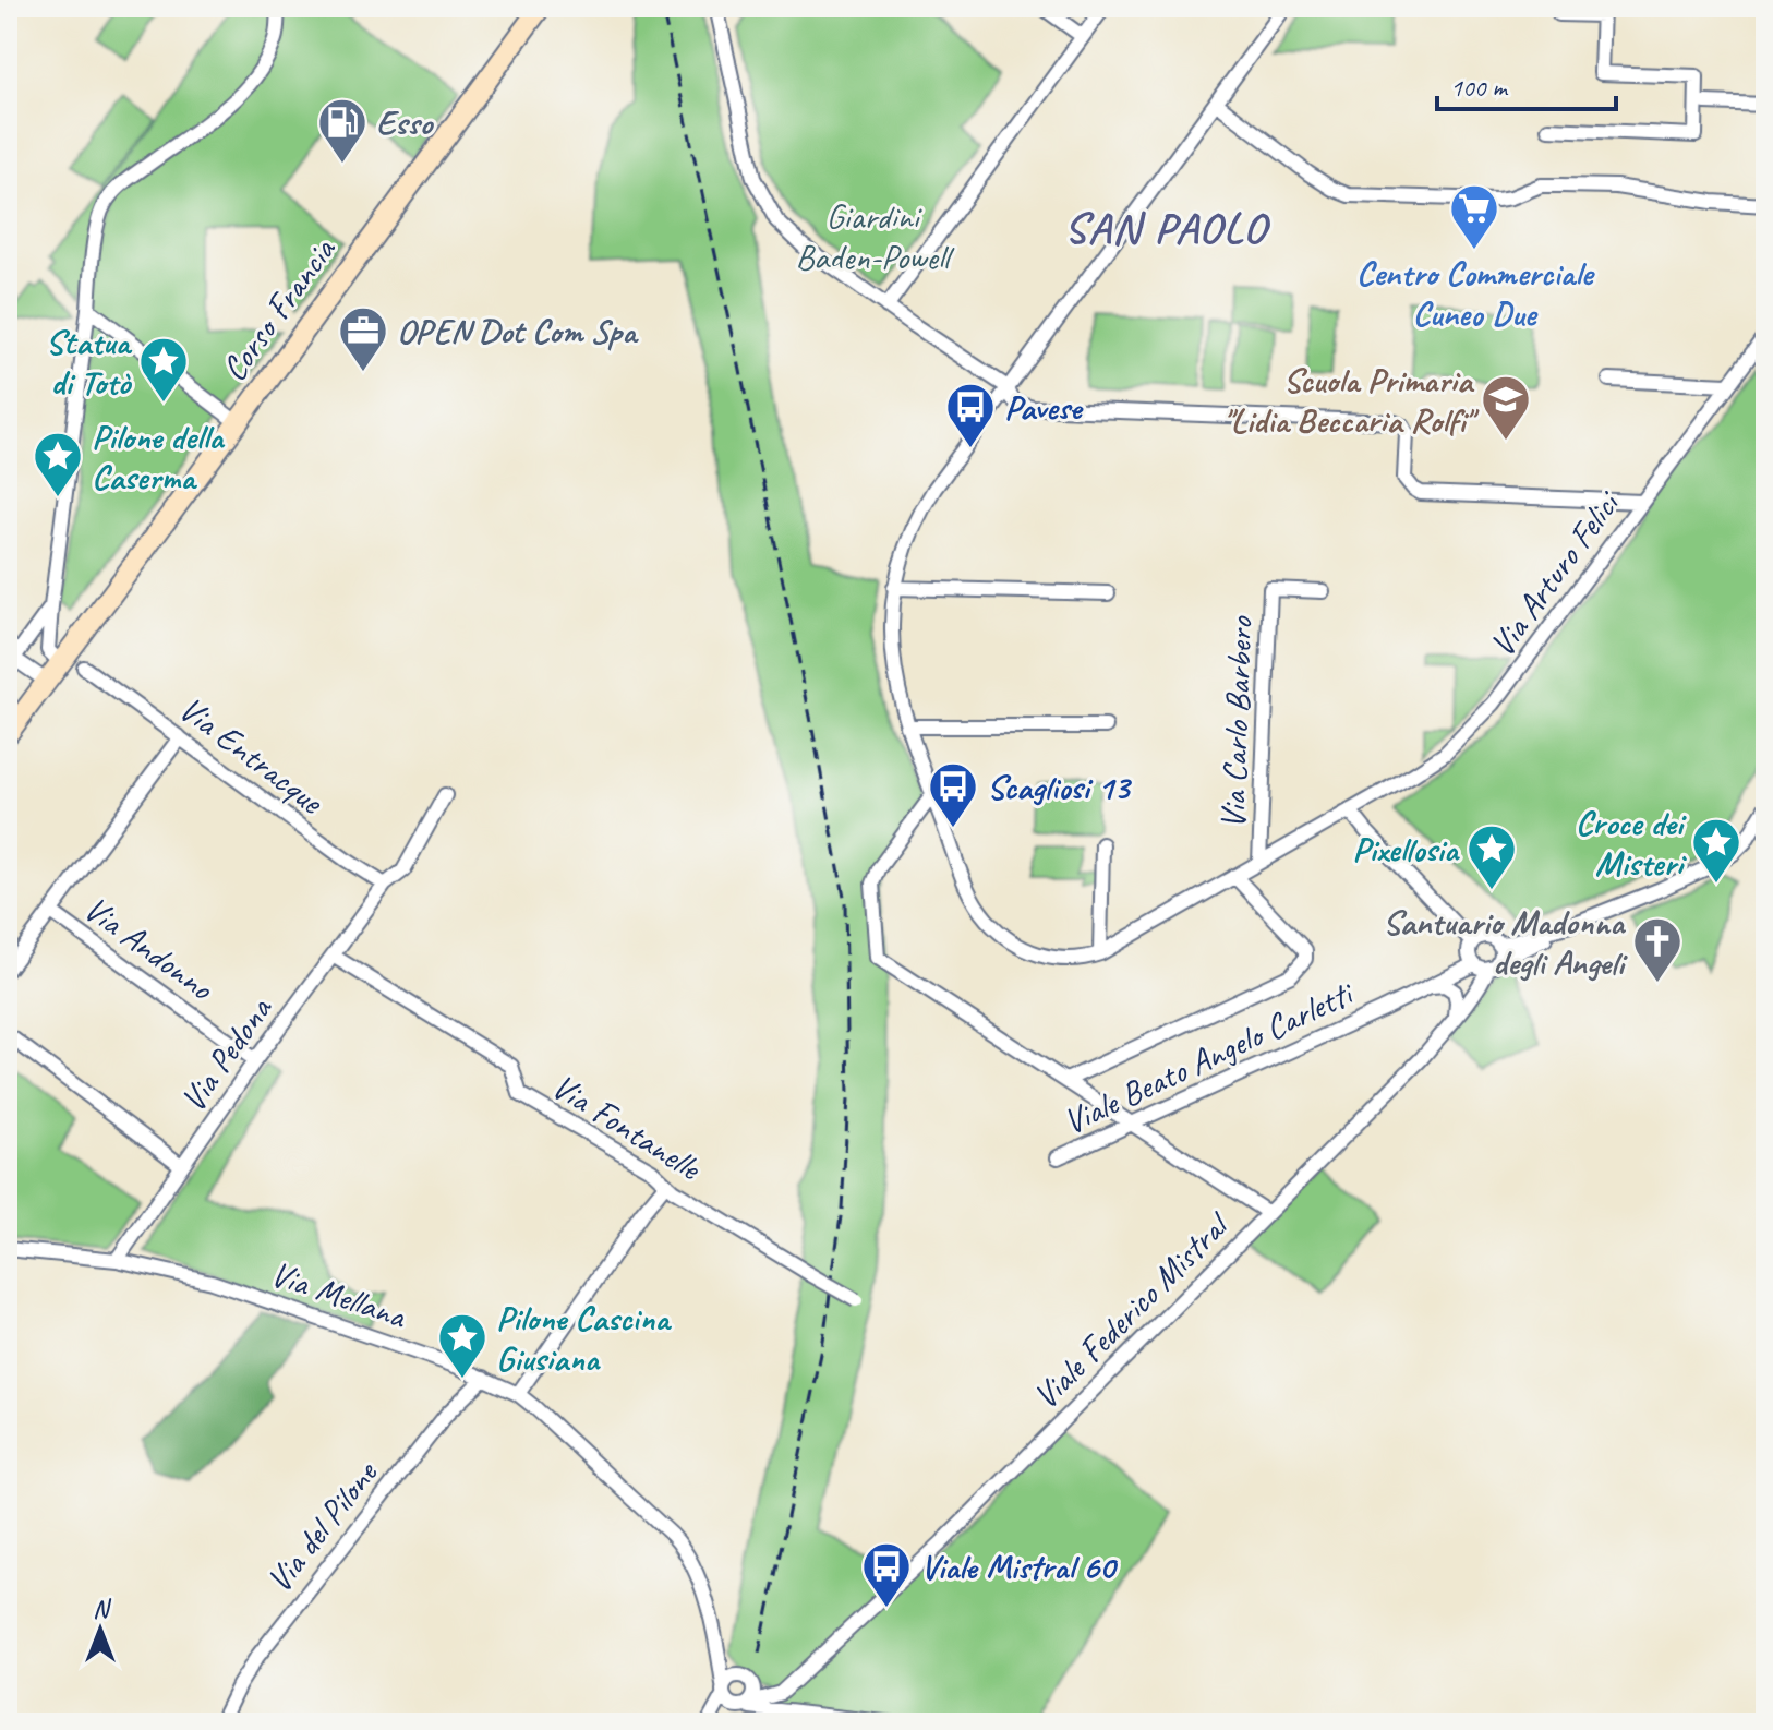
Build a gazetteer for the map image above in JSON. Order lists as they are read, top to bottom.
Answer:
{
  "streets": {
    "main road": ["Corso Francia"],
    "street": [
      "Via Arturo Felici",
      "Via Carlo Barbero",
      "Via Entracque",
      "Via Andonno",
      "Via Pedona",
      "Viale Beato Angelo Carletti",
      "Via Fontanelle",
      "Via Mellana",
      "Viale Federico Mistral",
      "Via del Pilone"
    ]
  },
  "crossings": [
    ["Via Arturo Felici", "Via Carlo Barbero"],
    ["Via Entracque", "Via Pedona"],
    ["Via Andonno", "Via Pedona"],
    ["Via Pedona", "Via Fontanelle"],
    ["Via Pedona", "Via Mellana"],
    ["Viale Beato Angelo Carletti", "Viale Federico Mistral"],
    ["Via Mellana", "Viale Federico Mistral"],
    ["Via Mellana", "Via del Pilone"]
  ],
  "districts": ["SAN PAOLO"],
  "parks": ["Giardini Baden-Powell"],
  "places": {
    "fuel station": ["Esso"],
    "supermarket": ["Centro Commerciale Cuneo Due"],
    "office": ["OPEN Dot Com Spa"],
    "place": [
      "Statua di Totò",
      "Pilone della Caserma",
      "Croce dei Misteri",
      "Pixellosia",
      "Pilone Cascina Giusiana"
    ],
    "school or university": ["Scuola Primaria \"Lidia Beccaria Rolfi\""],
    "bus stop": ["Pavese", "Scagliosi 13", "Viale Mistral 60"],
    "church": ["Santuario Madonna degli Angeli"]
  },
  "scale_bar": "100 m",
  "north": "top"
}
